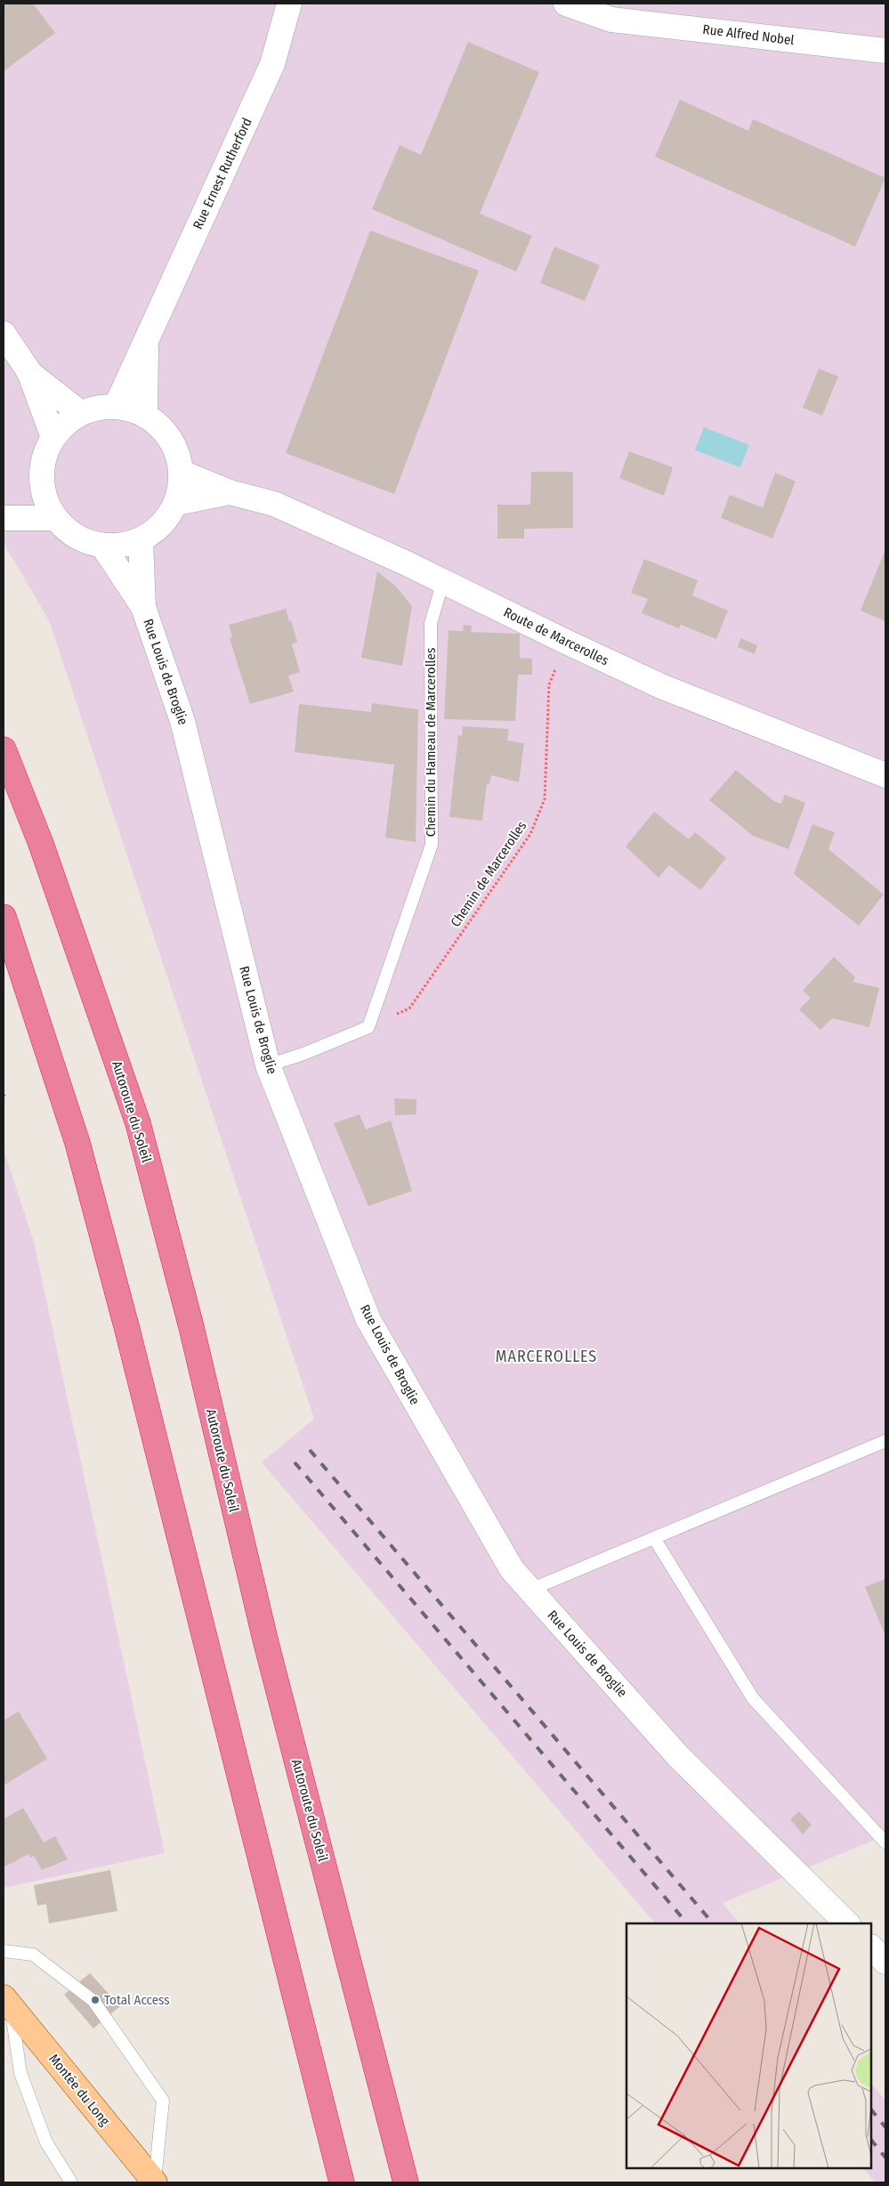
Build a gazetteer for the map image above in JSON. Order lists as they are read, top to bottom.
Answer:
{
  "streets": {
    "highway": ["Autoroute du Soleil"],
    "main road": ["Montée du Long"],
    "street": [
      "Rue Alfred Nobel",
      "Rue Ernest Rutherford",
      "Route de Marcerolles",
      "Rue Louis de Broglie"
    ],
    "lane": ["Chemin du Hameau de Marcerolles"],
    "path": ["Chemin de Marcerolles"]
  },
  "crossings": [
    ["Rue Ernest Rutherford", "Route de Marcerolles"],
    ["Rue Ernest Rutherford", "Rue Louis de Broglie"],
    ["Route de Marcerolles", "Rue Louis de Broglie"],
    ["Route de Marcerolles", "Chemin du Hameau de Marcerolles"],
    ["Route de Marcerolles", "Chemin de Marcerolles"],
    ["Chemin du Hameau de Marcerolles", "Chemin de Marcerolles"]
  ],
  "districts": ["MARCEROLLES"],
  "places": ["Total Access"]
}
